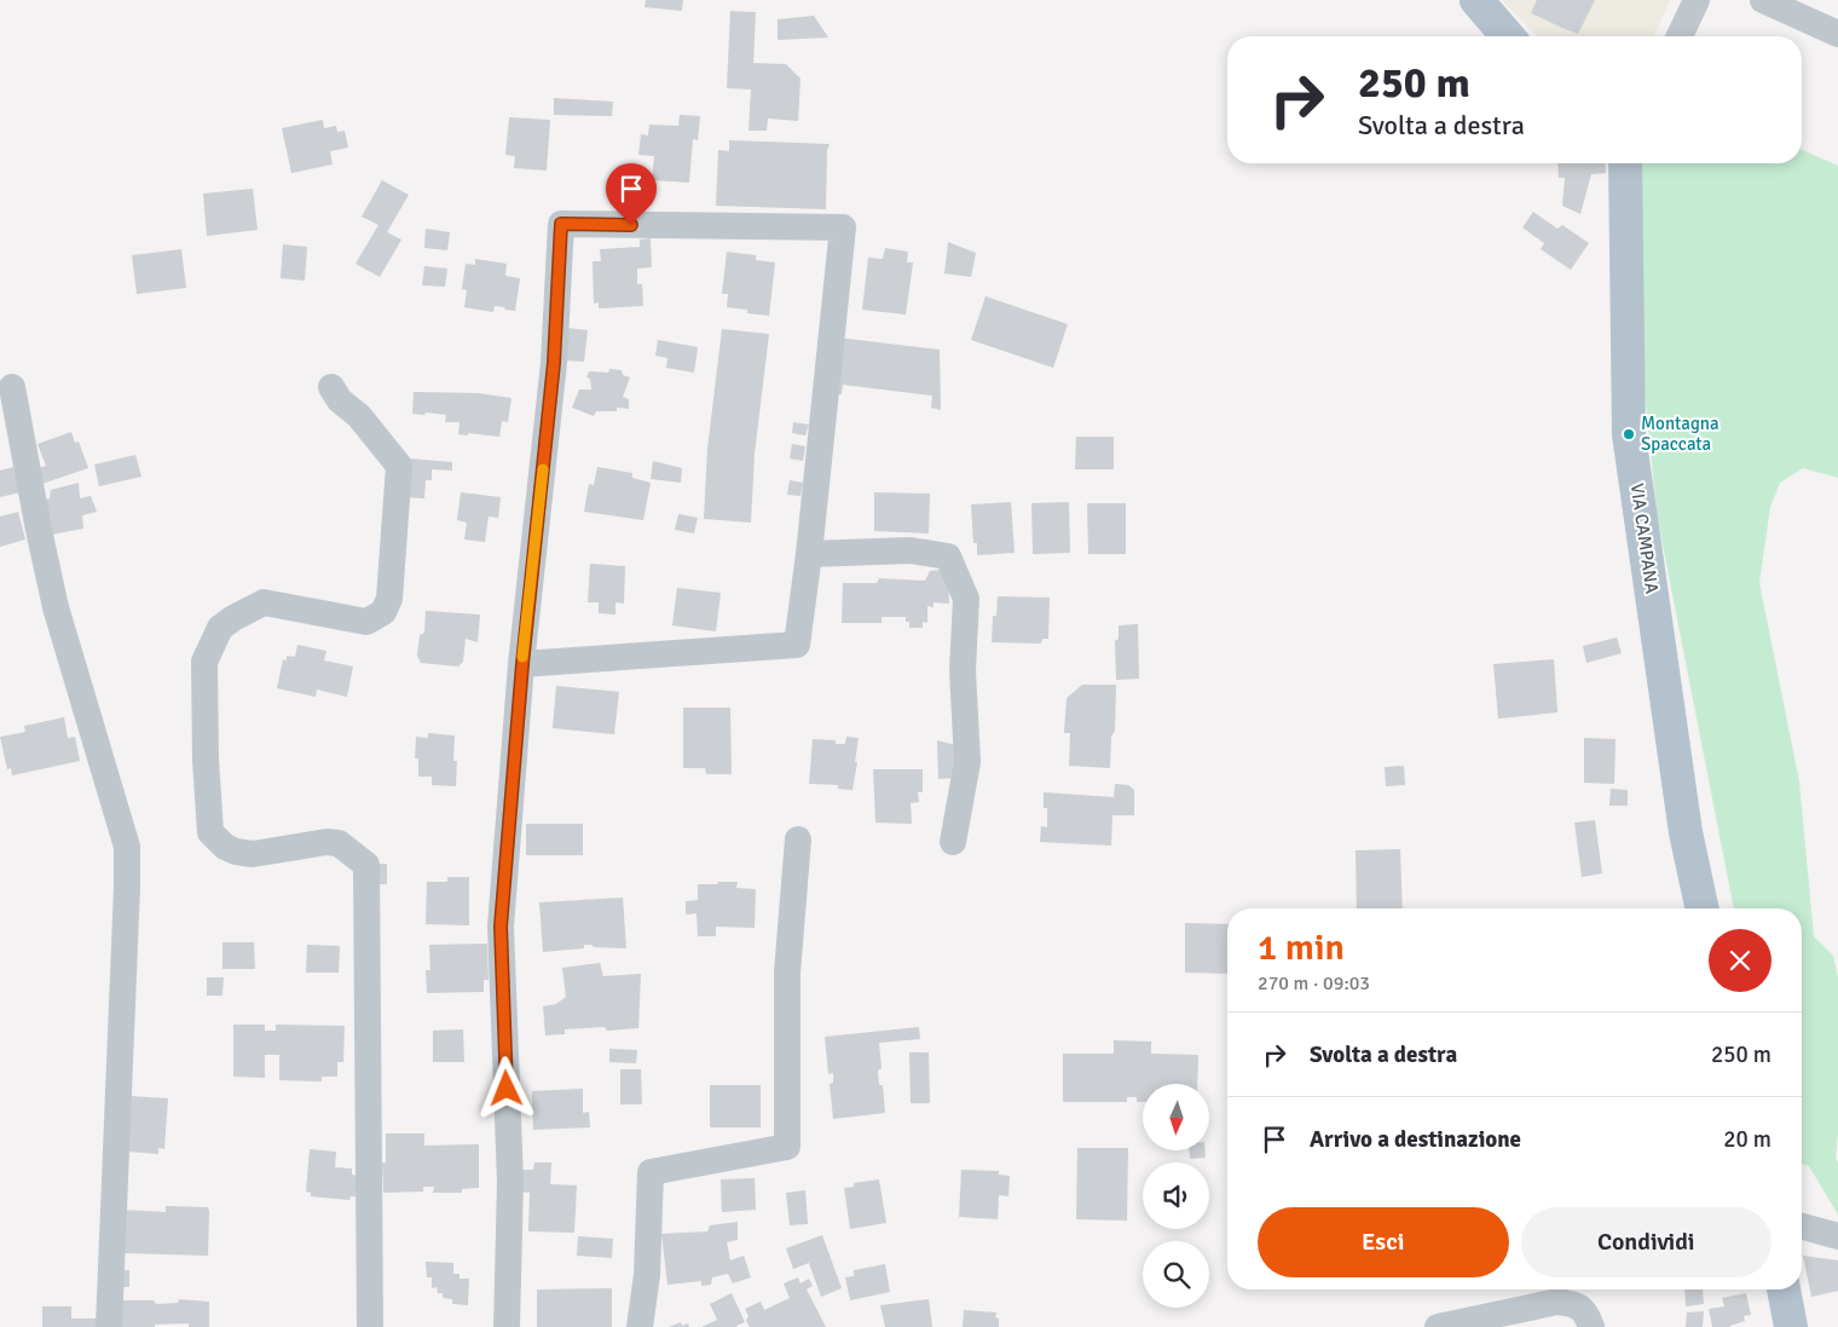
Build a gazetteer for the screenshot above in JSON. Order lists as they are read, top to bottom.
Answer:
{
  "streets": {
    "main road": ["VIA CAMPANA"]
  },
  "places": ["Montagna Spaccata"],
  "north": "bottom",
  "page": {
    "turn": ["250 m", "Svolta a destra"],
    "heading": ["1 min", "270 m · 09:03"],
    "list": [
      {
        "name": "Svolta a destra",
        "value": "250 m"
      },
      {
        "name": "Arrivo a destinazione",
        "value": "20 m"
      }
    ],
    "buttons": ["Esci", "Condividi"]
  }
}
